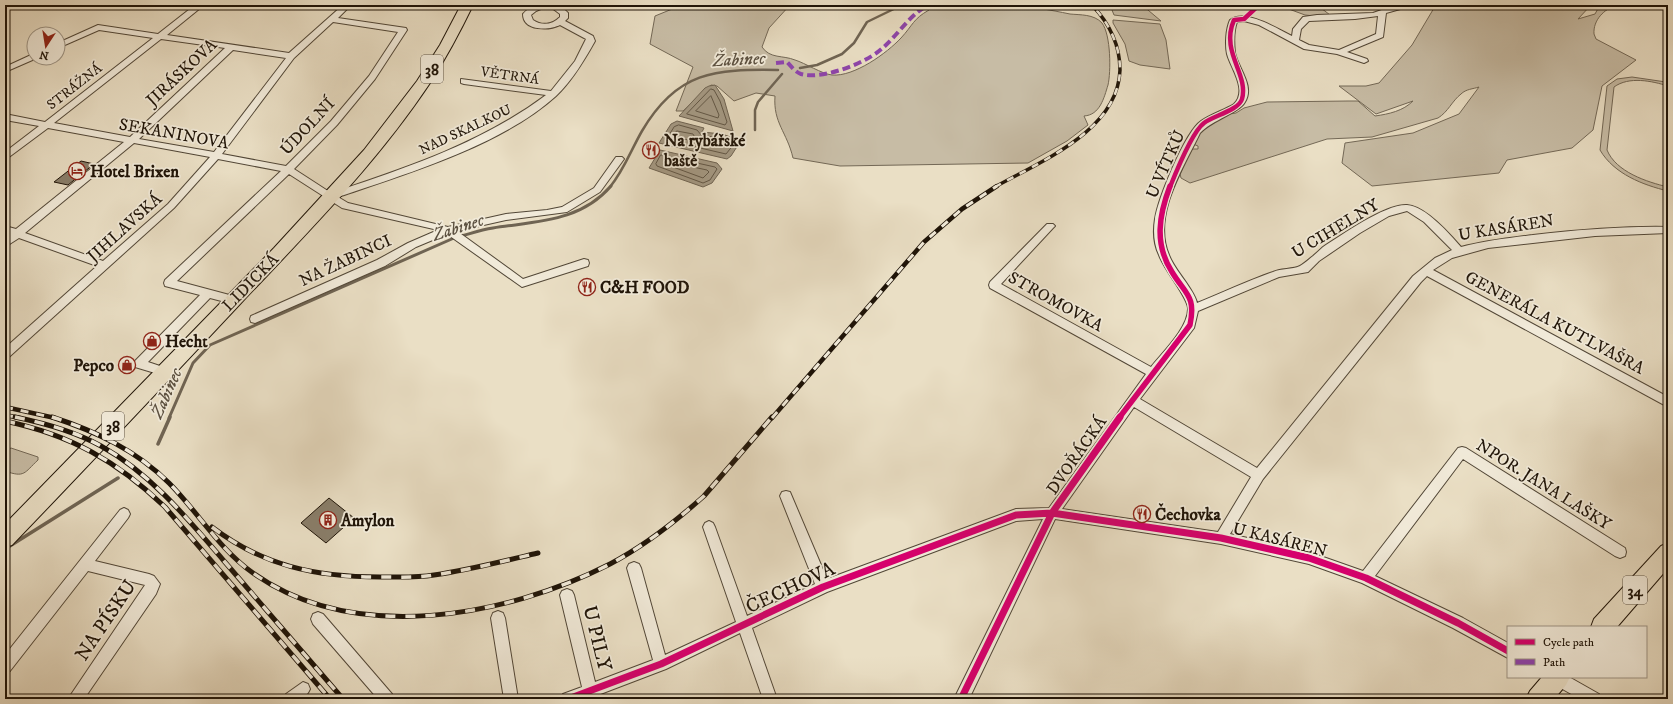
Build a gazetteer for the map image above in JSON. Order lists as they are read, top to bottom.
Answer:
{
  "streets": {
    "main road": ["38", "LIDICKÁ", "34"],
    "street": [
      "JIRÁSKOVA",
      "VĚTRNÁ",
      "STRÁŽNÁ",
      "ÚDOLNÍ",
      "NAD SKALKOU",
      "SEKANINOVA",
      "U VÍTKŮ",
      "JIHLAVSKÁ",
      "U KASÁREN",
      "U CIHELNY",
      "NA ŽABINCI",
      "STROMOVKA",
      "GENERÁLA KUTLVAŠRA",
      "DVOŘÁCKÁ",
      "NPOR. JANA LAŠKY",
      "ČECHOVA",
      "NA PÍSKU",
      "U PILY"
    ]
  },
  "crossings": [
    ["JIRÁSKOVA", "SEKANINOVA"],
    ["VĚTRNÁ", "NAD SKALKOU"],
    ["STRÁŽNÁ", "SEKANINOVA"],
    ["ÚDOLNÍ", "SEKANINOVA"],
    ["ÚDOLNÍ", "JIHLAVSKÁ"],
    ["NAD SKALKOU", "SEKANINOVA"],
    ["NAD SKALKOU", "LIDICKÁ"],
    ["SEKANINOVA", "JIHLAVSKÁ"],
    ["SEKANINOVA", "NA ŽABINCI"],
    ["SEKANINOVA", "LIDICKÁ"],
    ["U VÍTKŮ", "U CIHELNY"],
    ["U VÍTKŮ", "DVOŘÁCKÁ"],
    ["U KASÁREN", "U CIHELNY"],
    ["U KASÁREN", "GENERÁLA KUTLVAŠRA"],
    ["U KASÁREN", "DVOŘÁCKÁ"],
    ["U KASÁREN", "NPOR. JANA LAŠKY"],
    ["U KASÁREN", "ČECHOVA"],
    ["U CIHELNY", "DVOŘÁCKÁ"],
    ["STROMOVKA", "DVOŘÁCKÁ"],
    ["DVOŘÁCKÁ", "ČECHOVA"],
    ["ČECHOVA", "U PILY"]
  ],
  "water": ["Žabinec"],
  "places": {
    "restaurant": ["Na rybářské baště", "C&H FOOD", "Čechovka"],
    "hotel": ["Hotel Brixen"],
    "shop": ["Hecht", "Pepco"],
    "building": ["Amylon"]
  },
  "legend": ["Cycle path", "Path"],
  "north": "bottom"
}
